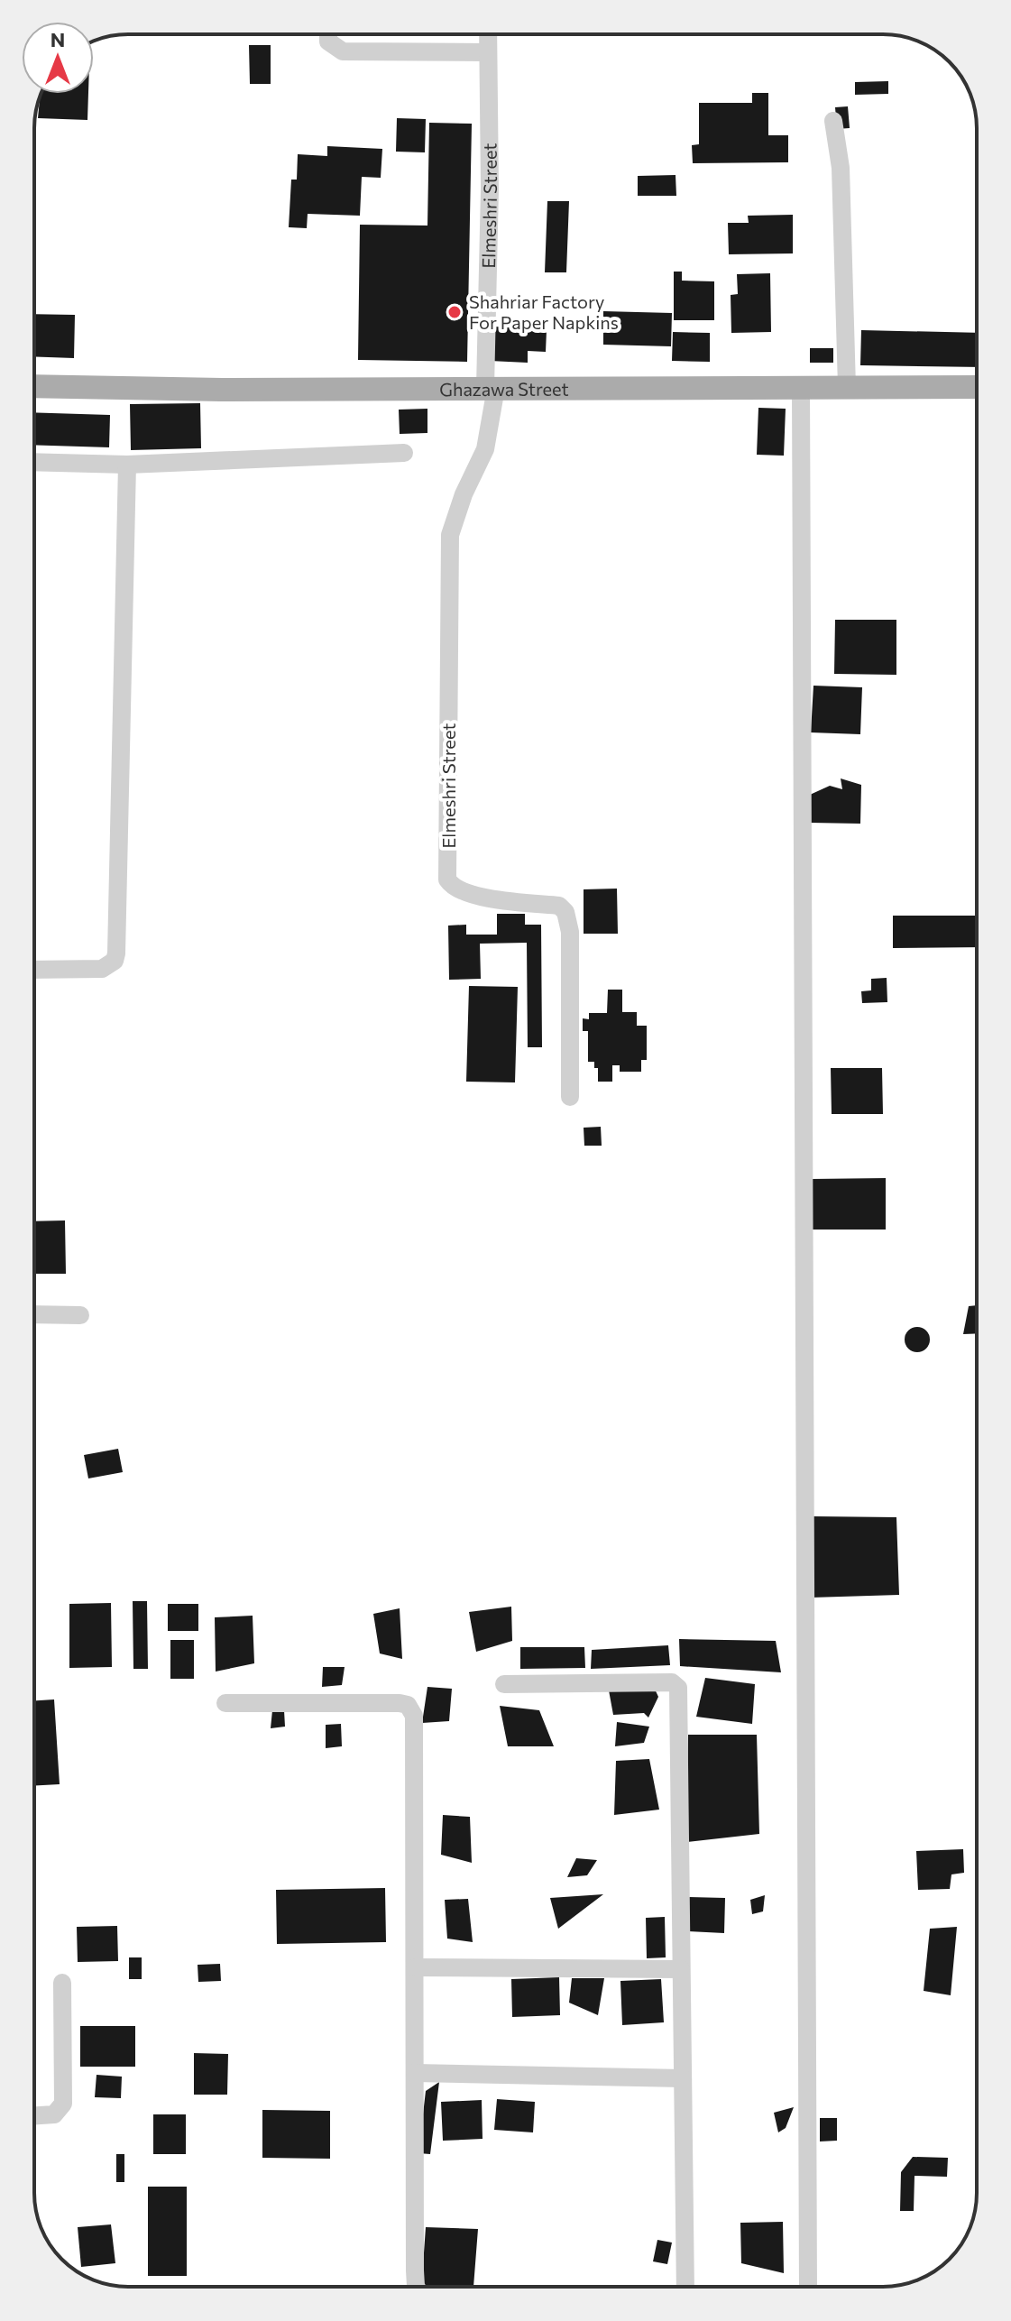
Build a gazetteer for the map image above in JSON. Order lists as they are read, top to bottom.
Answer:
{
  "streets": {
    "main road": ["Ghazawa Street"],
    "street": ["Elmeshri Street"]
  },
  "crossings": [
    ["Elmeshri Street", "Ghazawa Street"]
  ],
  "places": ["Shahriar Factory For Paper Napkins"],
  "north": "top"
}
